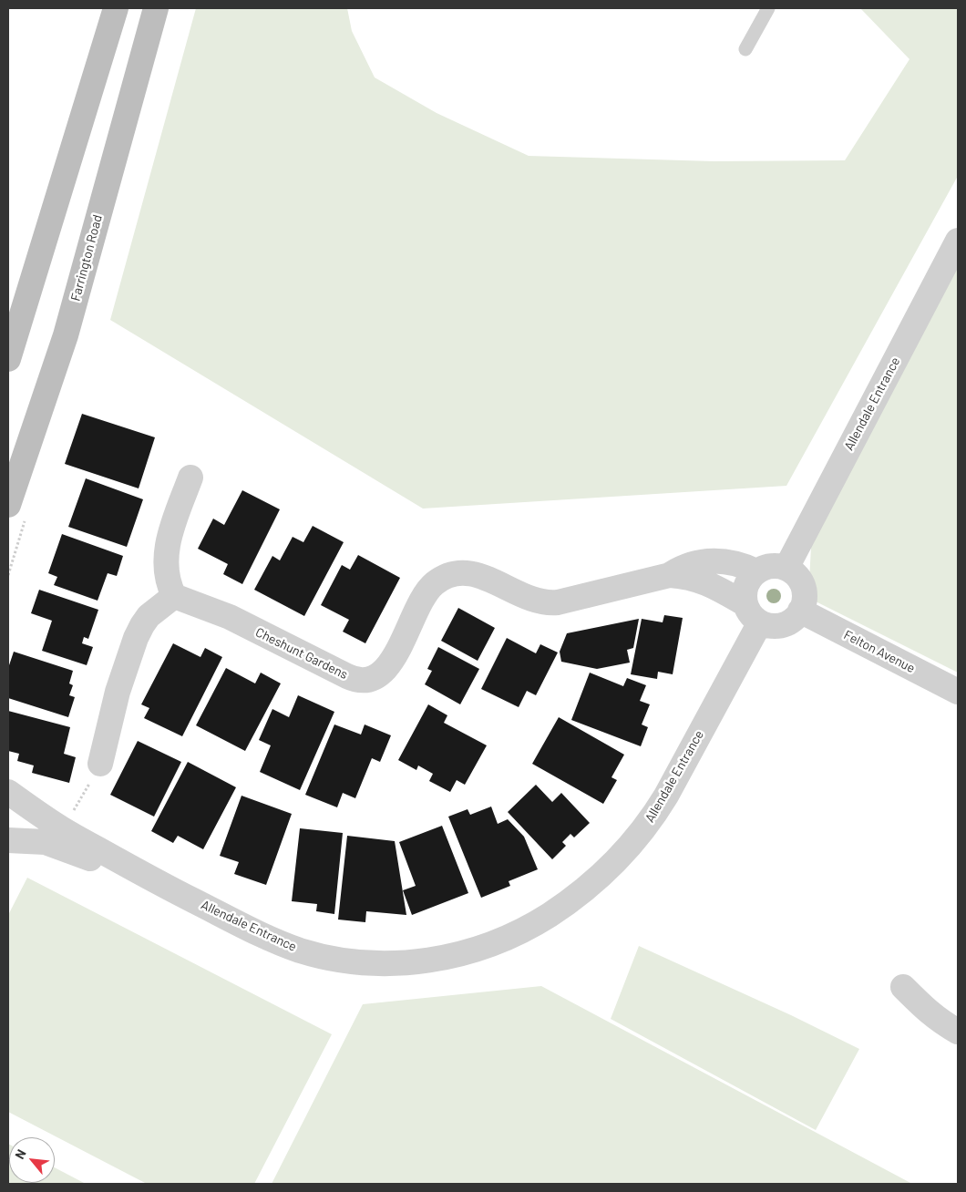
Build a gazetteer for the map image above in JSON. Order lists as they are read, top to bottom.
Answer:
{
  "streets": {
    "main road": ["Farrington Road"],
    "street": ["Allendale Entrance", "Felton Avenue", "Cheshunt Gardens"]
  },
  "crossings": [
    ["Allendale Entrance", "Felton Avenue"]
  ],
  "north": "top left"
}
